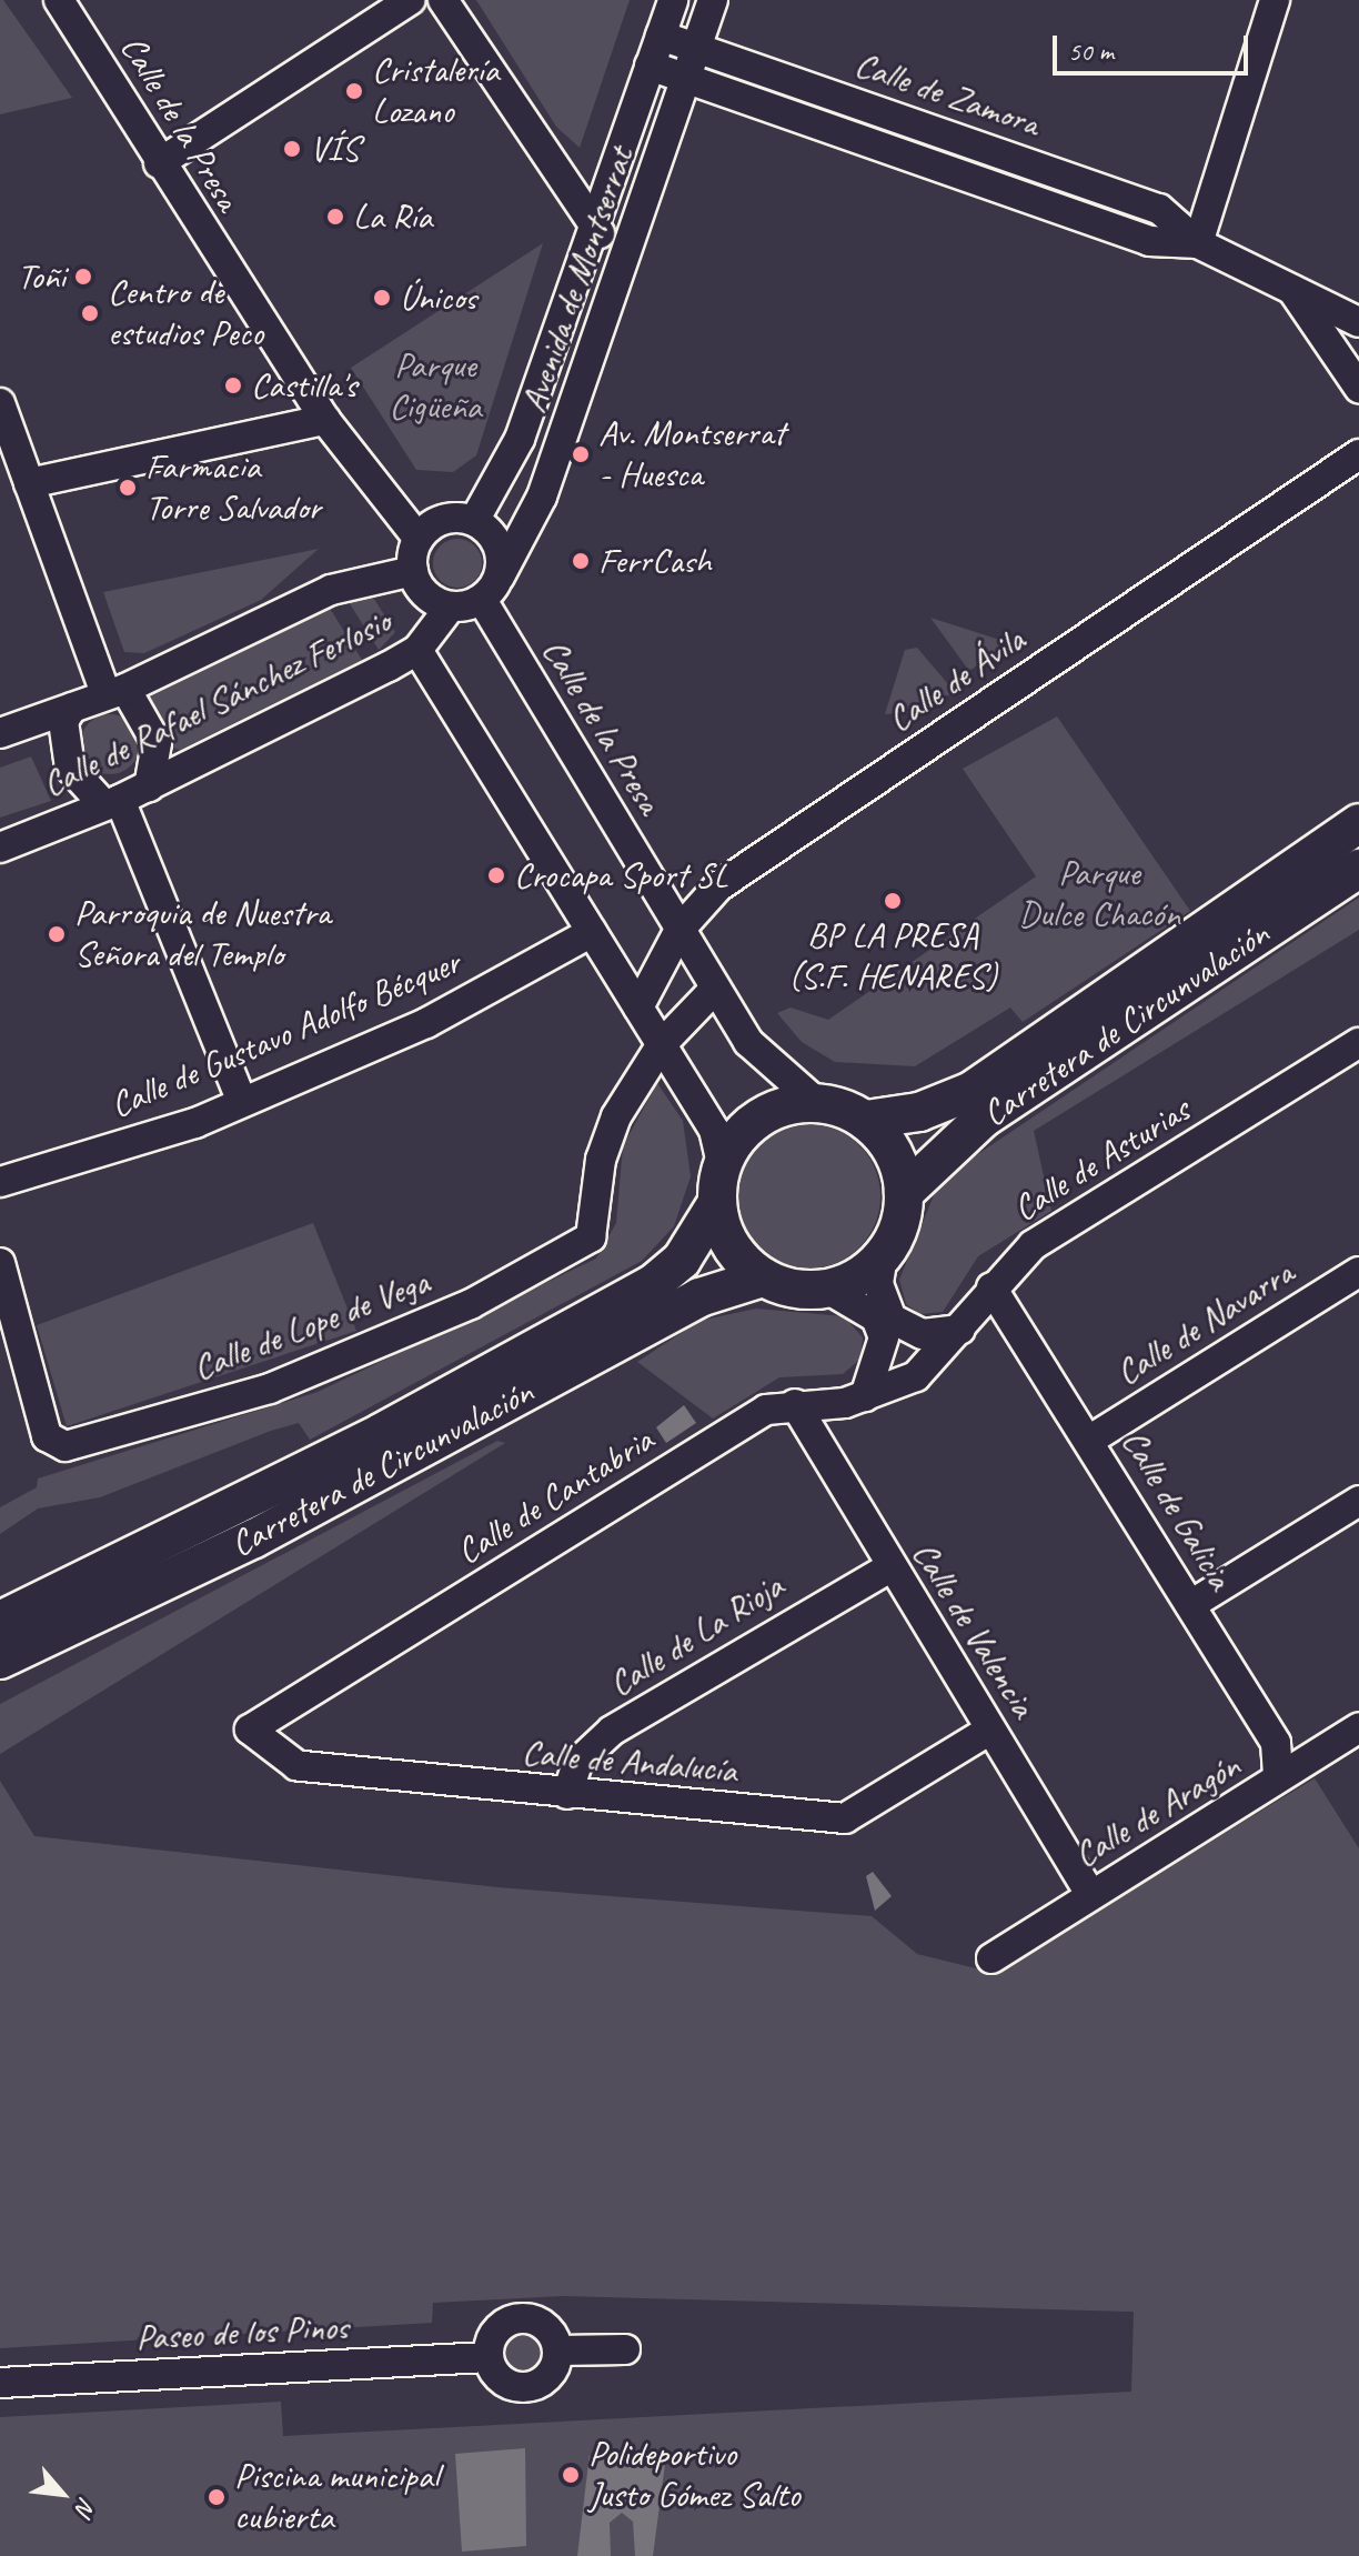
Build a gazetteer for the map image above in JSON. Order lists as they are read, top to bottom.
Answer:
{
  "streets": {
    "main road": ["Carretera de Circunvalación"],
    "street": [
      "Calle de Zamora",
      "Calle de la Presa",
      "Avenida de Montserrat",
      "Calle de Ávila",
      "Calle de Rafael Sánchez Ferlosio",
      "Calle de Gustavo Adolfo Bécquer",
      "Calle de Asturias",
      "Calle de Navarra",
      "Calle de Lope de Vega",
      "Calle de Cantabria",
      "Calle de Galicia",
      "Calle de Valencia",
      "Calle de La Rioja",
      "Calle de Andalucía",
      "Calle de Aragón",
      "Paseo de los Pinos"
    ]
  },
  "crossings": [
    ["Calle de Zamora", "Avenida de Montserrat"],
    ["Calle de la Presa", "Avenida de Montserrat"],
    ["Calle de la Presa", "Calle de Ávila"],
    ["Calle de la Presa", "Calle de Rafael Sánchez Ferlosio"],
    ["Calle de la Presa", "Carretera de Circunvalación"],
    ["Avenida de Montserrat", "Calle de Rafael Sánchez Ferlosio"],
    ["Calle de Asturias", "Calle de Cantabria"],
    ["Calle de Asturias", "Calle de Galicia"],
    ["Calle de Navarra", "Calle de Galicia"],
    ["Calle de Cantabria", "Calle de Valencia"],
    ["Calle de Cantabria", "Calle de Andalucía"],
    ["Calle de Galicia", "Calle de Aragón"],
    ["Calle de Valencia", "Calle de La Rioja"],
    ["Calle de Valencia", "Calle de Andalucía"],
    ["Calle de Valencia", "Calle de Aragón"],
    ["Calle de La Rioja", "Calle de Andalucía"]
  ],
  "parks": ["Parque Cigüeña", "Parque Dulce Chacón"],
  "places": [
    "Cristalería Lozano",
    "VÍS",
    "La Ría",
    "Toñi",
    "Únicos",
    "Centro de estudios Peco",
    "Castilla's",
    "Av. Montserrat - Huesca",
    "Farmacia Torre Salvador",
    "FerrCash",
    "Crocapa Sport SL",
    "BP LA PRESA (S.F. HENARES)",
    "Parroquia de Nuestra Señora del Templo",
    "Polideportivo Justo Gómez Salto",
    "Piscina municipal cubierta"
  ],
  "scale_bar": "50 m",
  "north": "bottom right"
}
